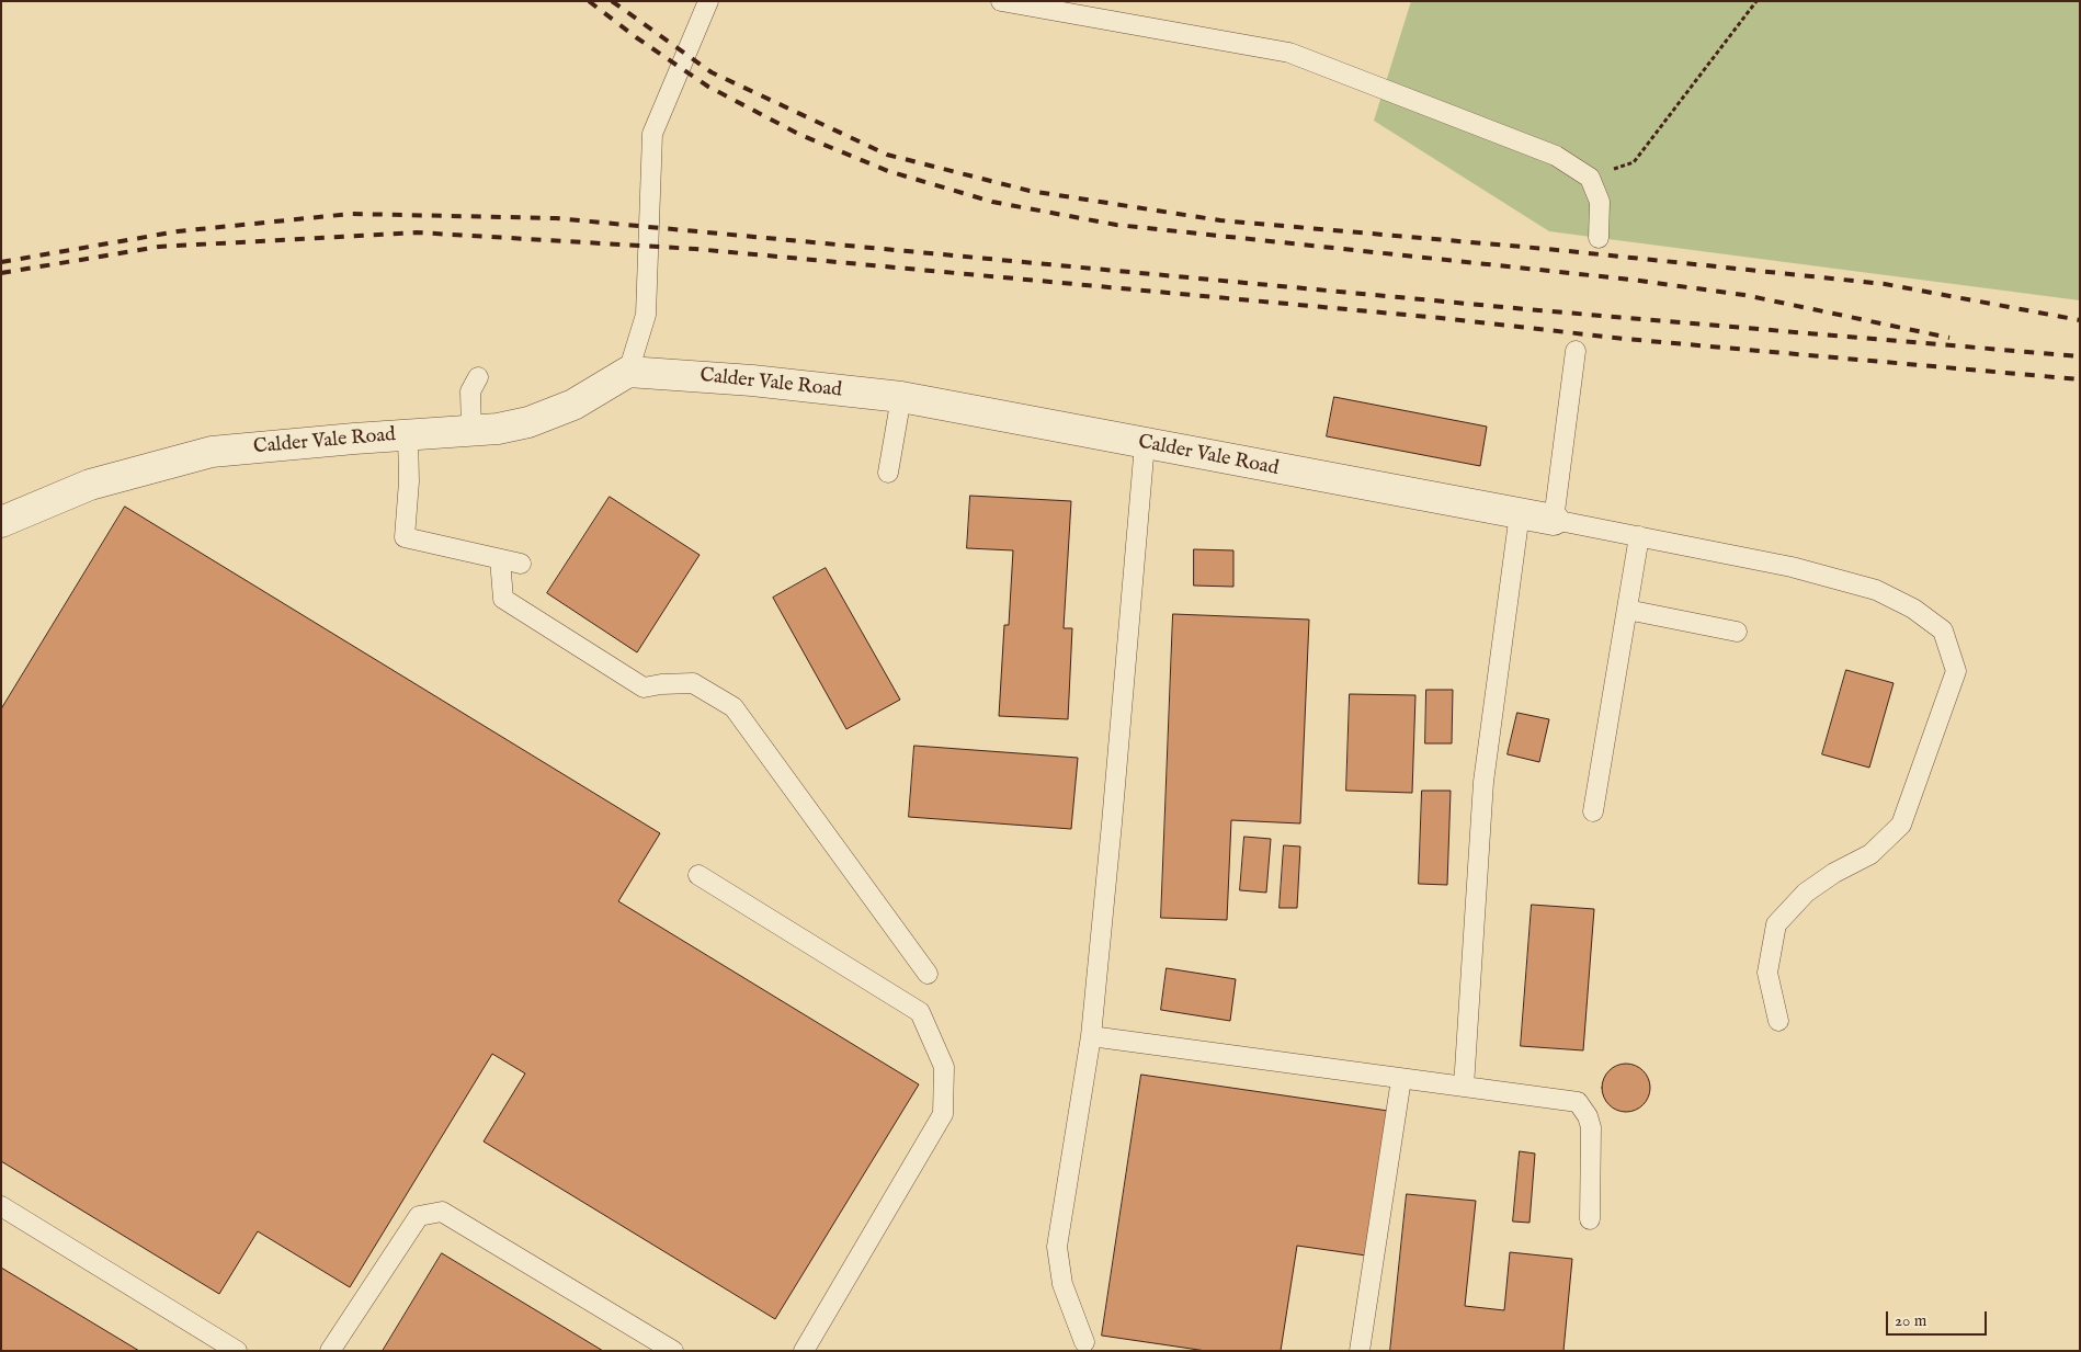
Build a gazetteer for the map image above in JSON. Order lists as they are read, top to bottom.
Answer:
{
  "streets": {
    "street": ["Calder Vale Road"]
  },
  "scale_bar": "20 m"
}
